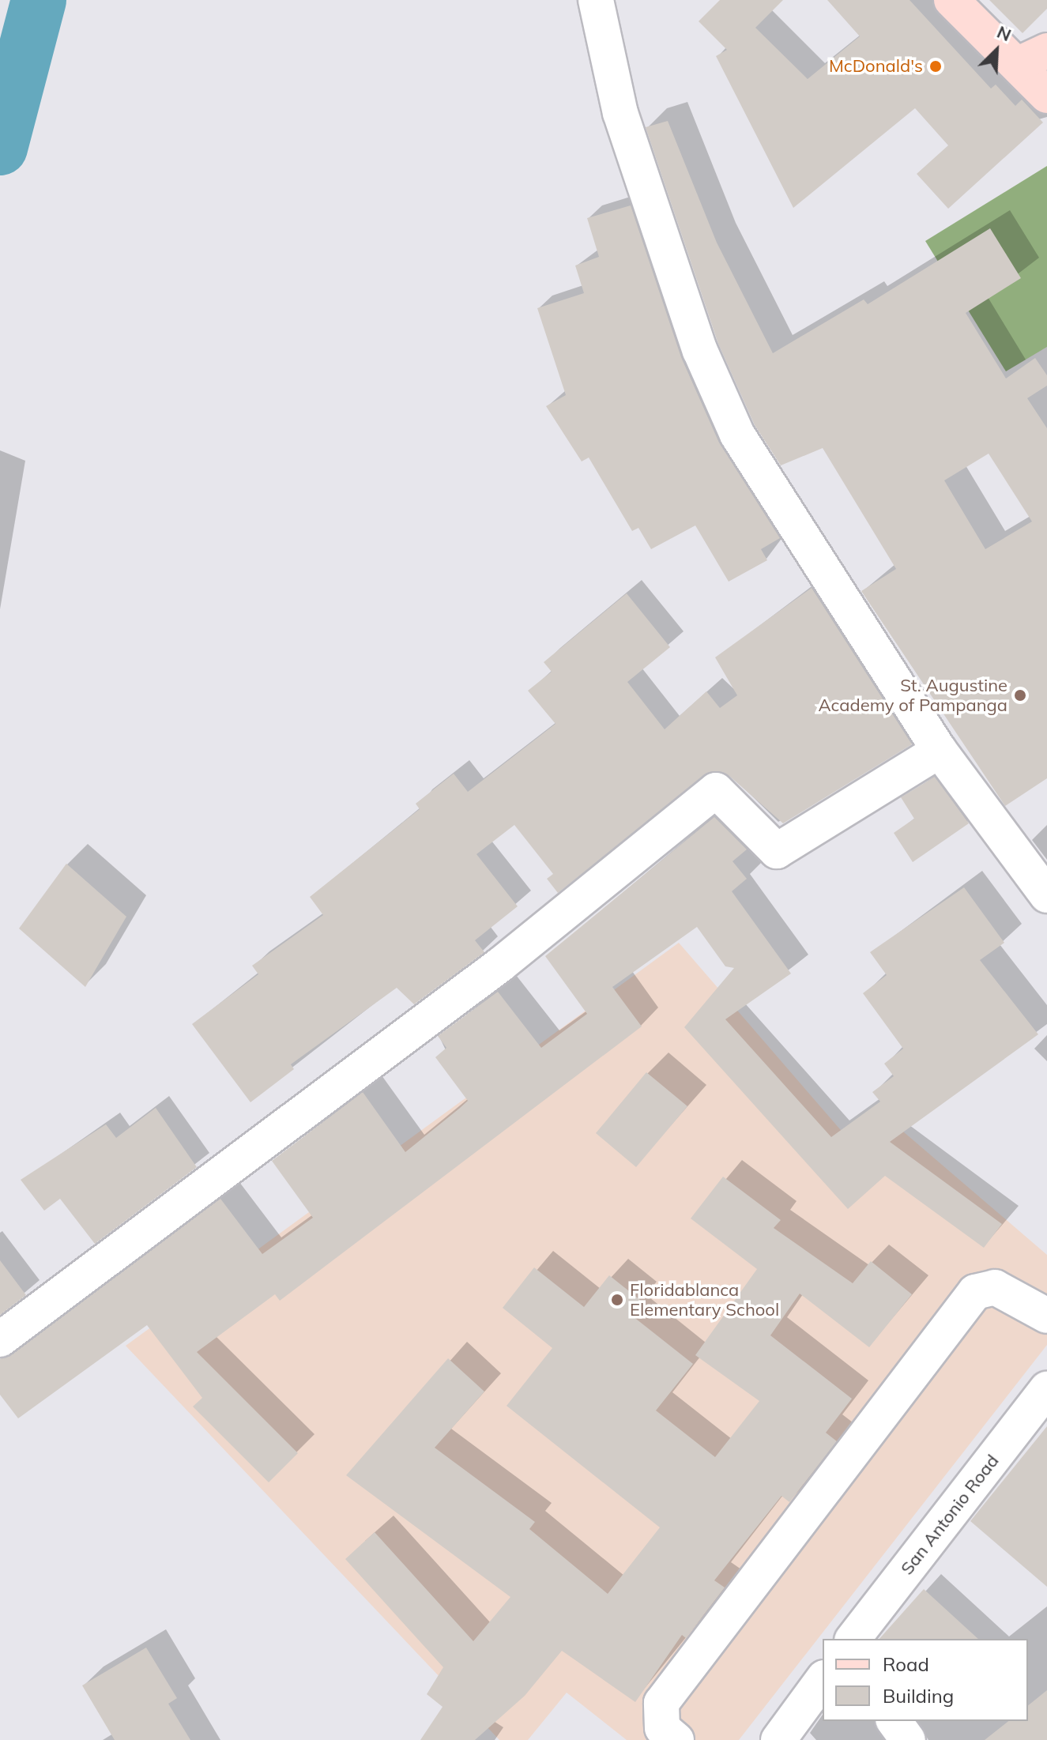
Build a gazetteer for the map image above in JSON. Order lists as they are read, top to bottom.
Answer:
{
  "streets": {
    "street": ["San Antonio Road"]
  },
  "places": ["McDonald's", "St. Augustine Academy of Pampanga", "Floridablanca Elementary School"],
  "legend": ["Road", "Building"],
  "north": "top right"
}
